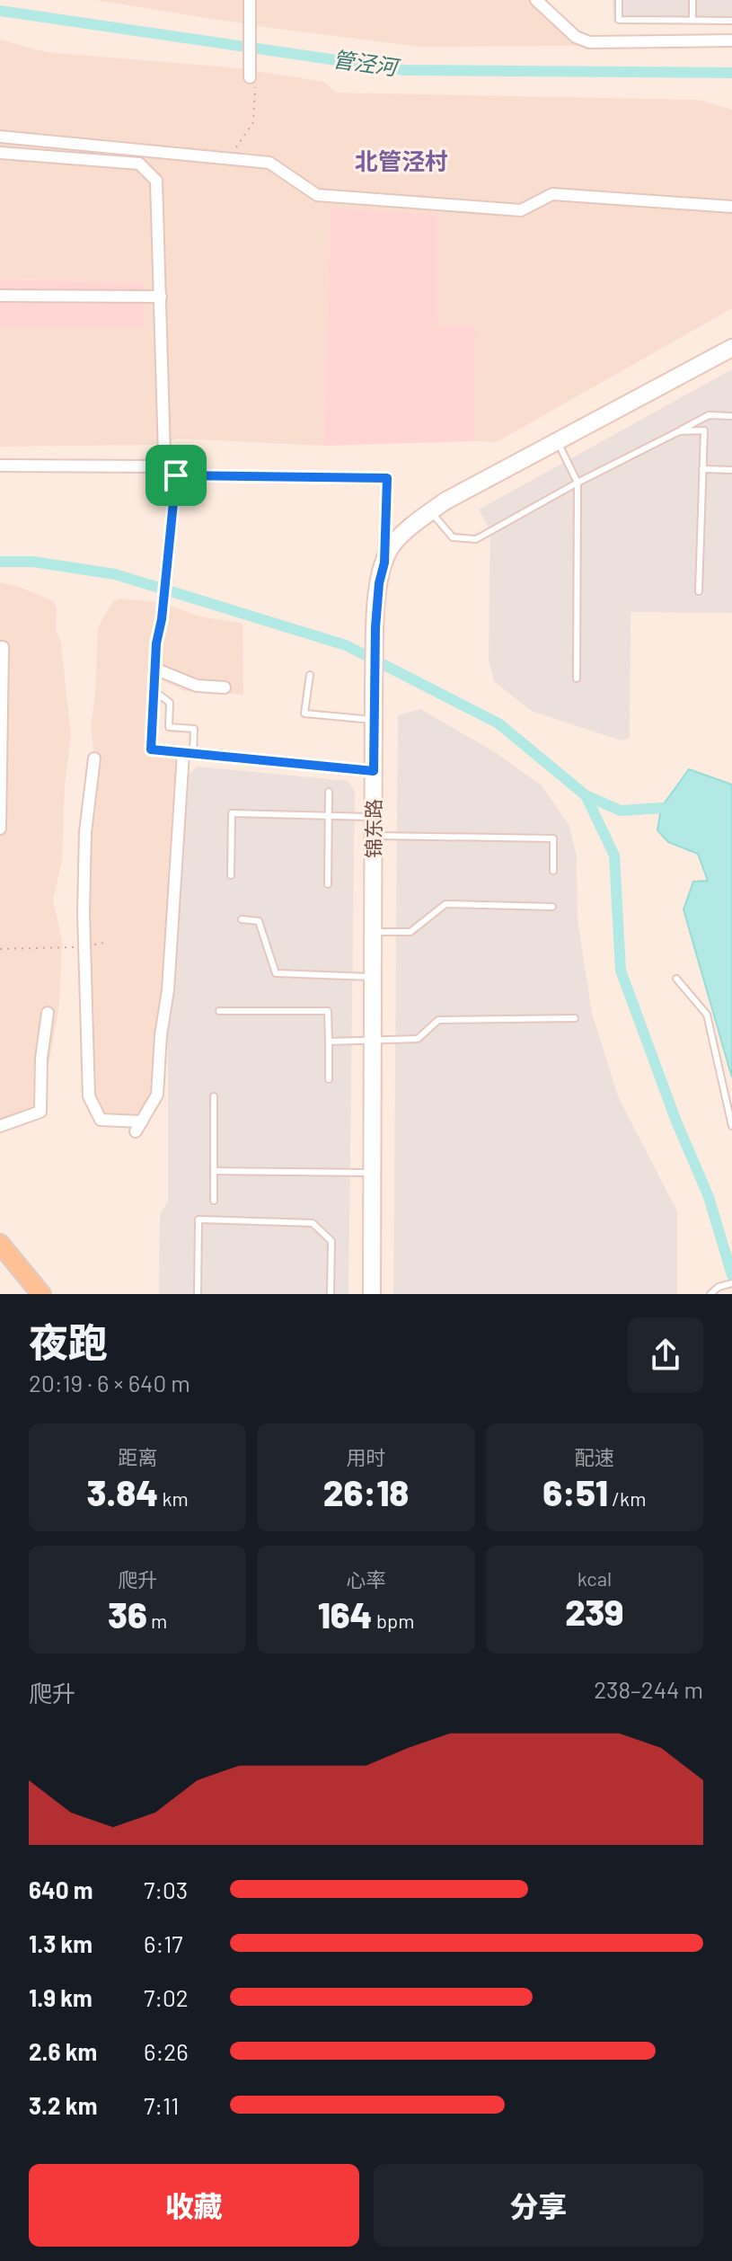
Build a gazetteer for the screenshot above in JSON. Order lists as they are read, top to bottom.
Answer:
{
  "streets": {
    "main road": ["锦东路"]
  },
  "districts": ["北管泾村"],
  "water": ["管泾河"],
  "page": {
    "heading": ["夜跑", "20:19 · 6 × 640 m"],
    "stats": [
      ["距离", "3.84 km"],
      ["用时", "26:18"],
      ["配速", "6:51 /km"],
      ["爬升", "36 m"],
      ["心率", "164 bpm"],
      ["kcal", "239"]
    ],
    "chart": ["爬升", "238–244 m"],
    "list": [
      {
        "name": "640 m",
        "note": "7:03"
      },
      {
        "name": "1.3 km",
        "note": "6:17"
      },
      {
        "name": "1.9 km",
        "note": "7:02"
      },
      {
        "name": "2.6 km",
        "note": "6:26"
      },
      {
        "name": "3.2 km",
        "note": "7:11"
      }
    ],
    "buttons": ["收藏", "分享"]
  }
}
